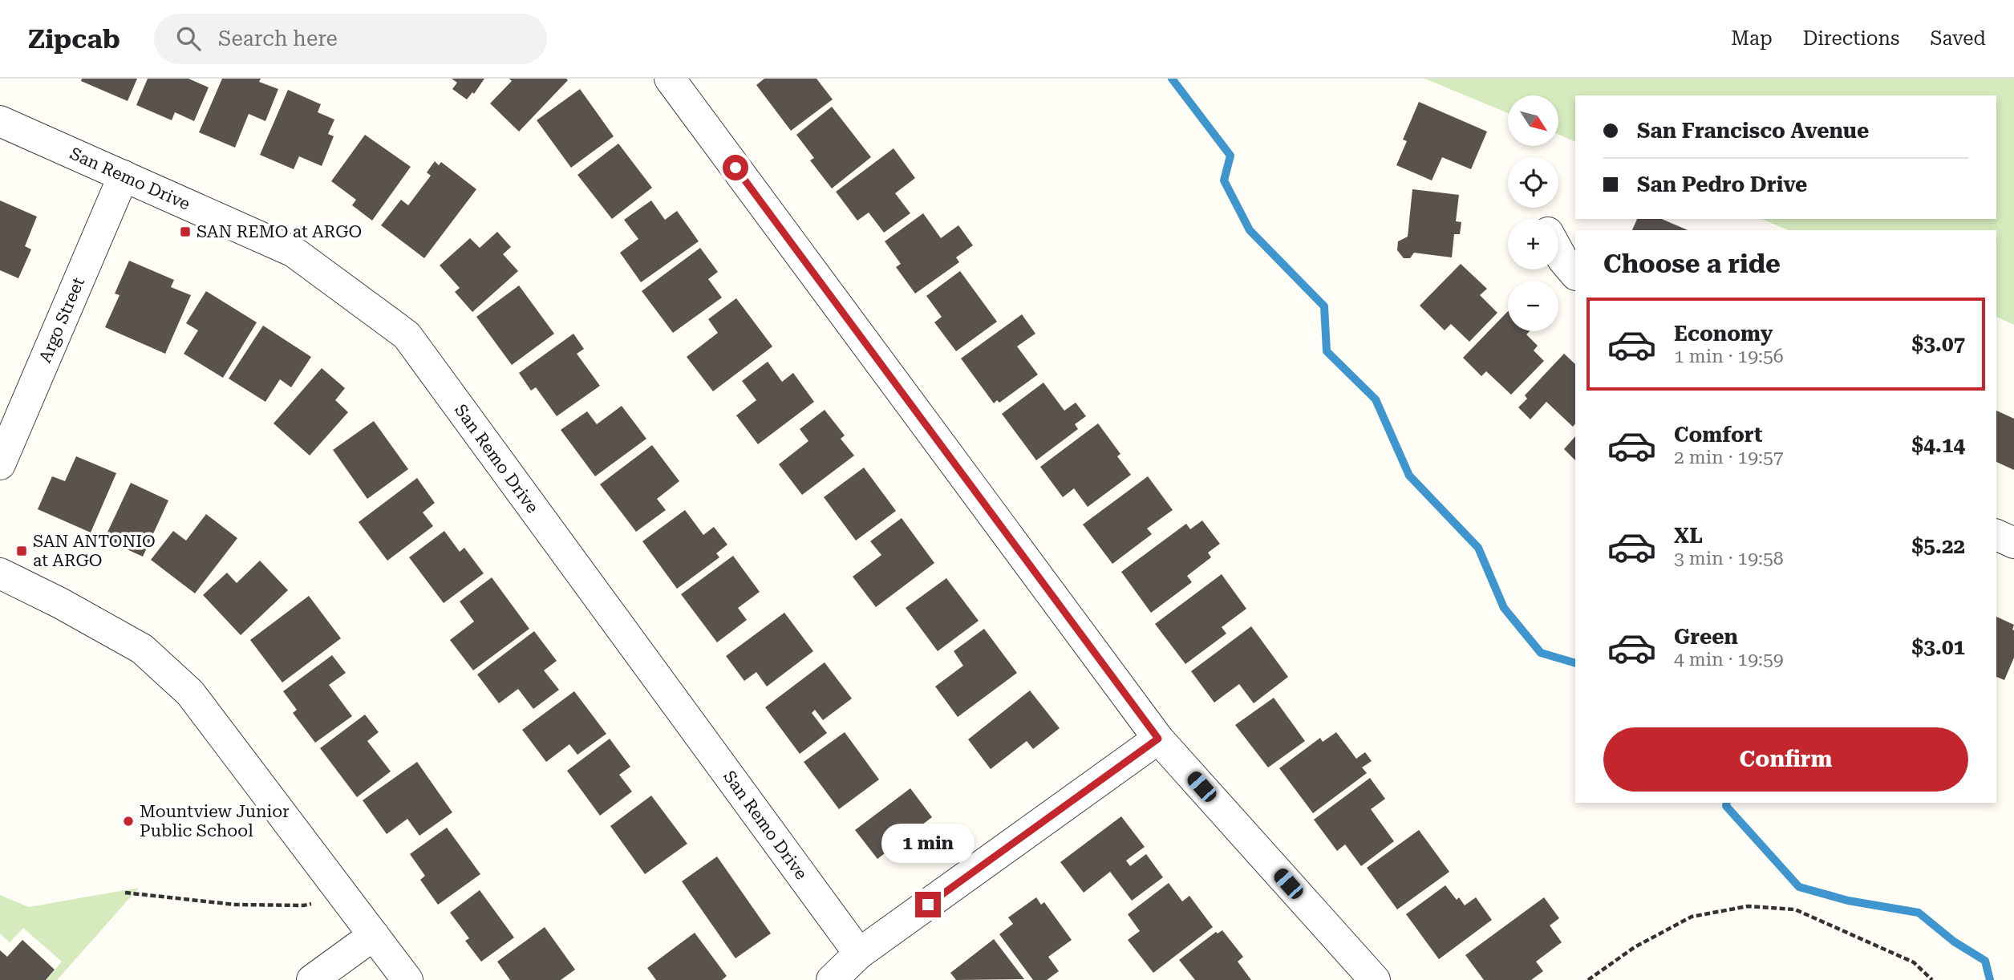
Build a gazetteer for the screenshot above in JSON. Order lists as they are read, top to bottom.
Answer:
{
  "streets": {
    "street": ["San Remo Drive", "Argo Street"]
  },
  "crossings": [
    ["San Remo Drive", "Argo Street"]
  ],
  "places": {
    "transit": ["SAN REMO at ARGO", "SAN ANTONIO at ARGO"],
    "other": ["Mountview Junior Public School"]
  },
  "north": "bottom right",
  "page": {
    "header": "Zipcab",
    "search": "Search here",
    "nav": ["Map", "Directions", "Saved"],
    "map_buttons": ["+", "−"],
    "banner": ["San Francisco Avenue", "San Pedro Drive"],
    "heading": "Choose a ride",
    "list": [
      {
        "name": "Economy",
        "note": "1 min · 19:56",
        "value": "$3.07"
      },
      {
        "name": "Comfort",
        "note": "2 min · 19:57",
        "value": "$4.14"
      },
      {
        "name": "XL",
        "note": "3 min · 19:58",
        "value": "$5.22"
      },
      {
        "name": "Green",
        "note": "4 min · 19:59",
        "value": "$3.01"
      }
    ],
    "buttons": "Confirm",
    "bubble": "1 min"
  }
}
